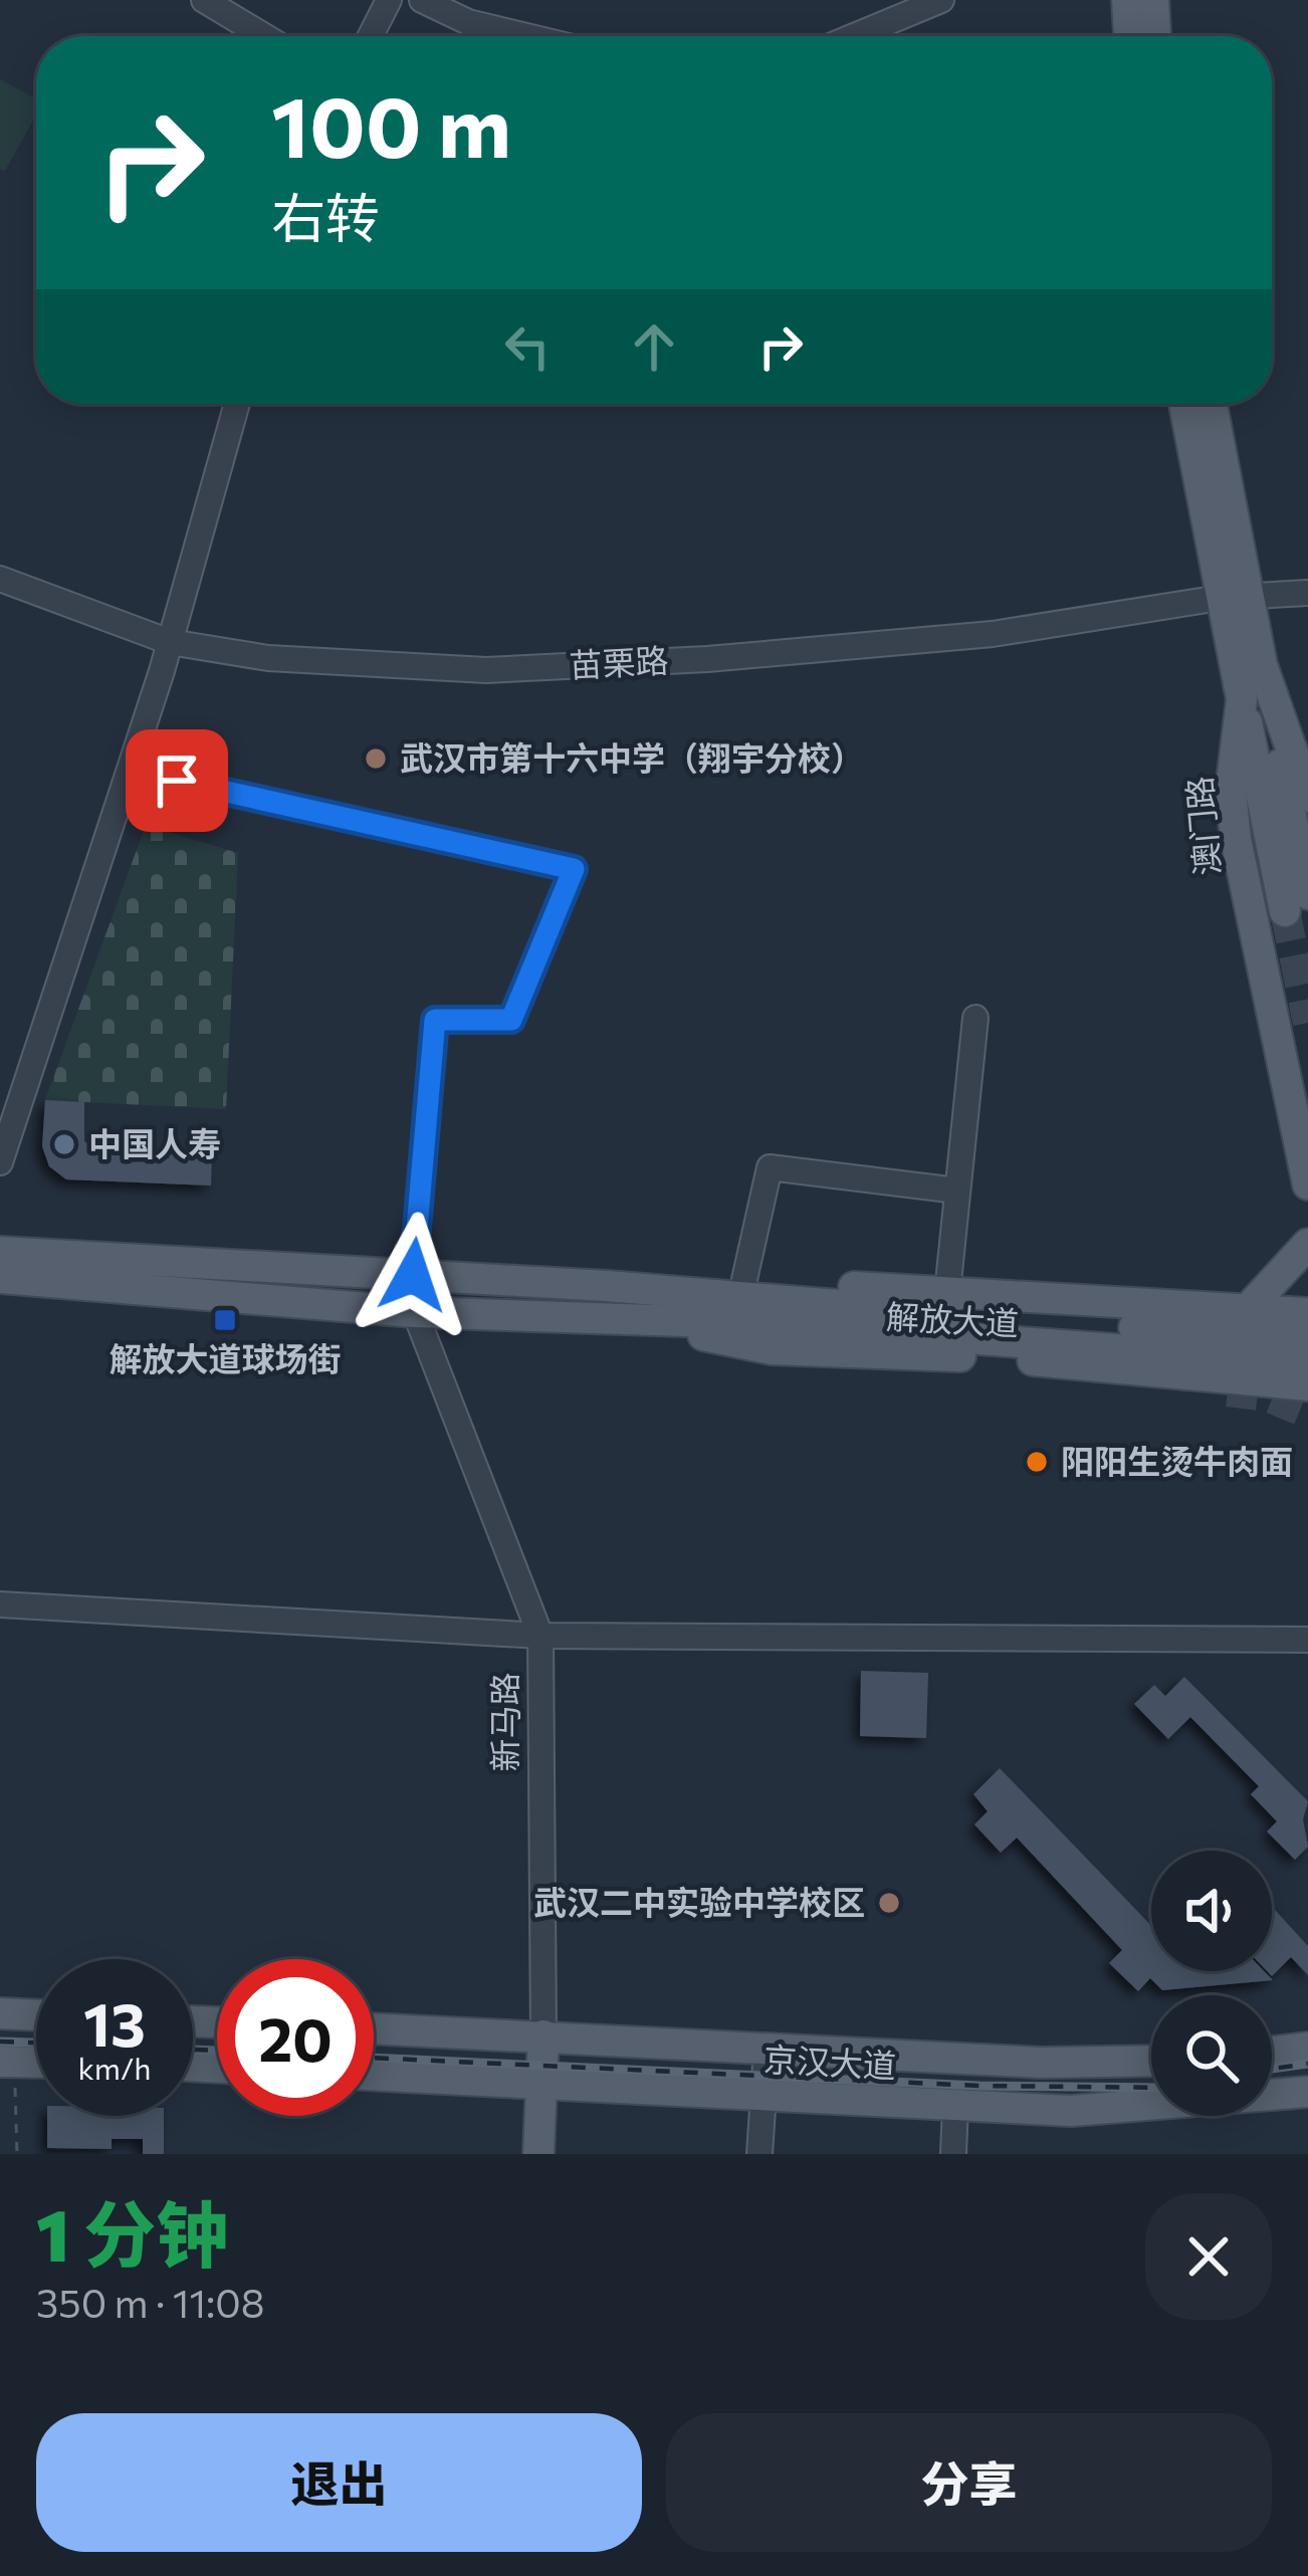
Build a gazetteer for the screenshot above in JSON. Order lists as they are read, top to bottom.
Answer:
{
  "streets": {
    "main road": [
      "澳门路",
      "解放大道",
      "新马路",
      "京汉大道"
    ],
    "street": ["苗栗路"]
  },
  "crossings": [
    ["苗栗路", "澳门路"],
    ["解放大道", "新马路"],
    ["新马路", "京汉大道"]
  ],
  "places": {
    "other": [
      "武汉市第十六中学（翔宇分校）",
      "中国人寿",
      "阳阳生烫牛肉面",
      "武汉二中实验中学校区"
    ],
    "transit": ["解放大道球场街"]
  },
  "page": {
    "turn": ["100 m", "右转"],
    "speed": "13 km/h",
    "limit": "20",
    "heading": ["1 分钟", "350 m · 11:08"],
    "buttons": ["退出", "分享"]
  }
}
